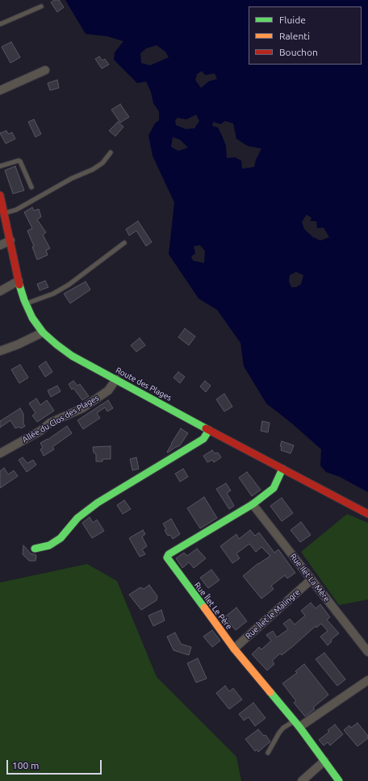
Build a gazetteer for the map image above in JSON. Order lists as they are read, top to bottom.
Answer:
{
  "streets": {
    "street": [
      "Route des Plages",
      "Allée du Clos des Plages",
      "Rue Ilet La Mère",
      "Rue Îlet Le Père",
      "Rue Îlet le Malingre"
    ]
  },
  "crossings": [
    ["Route des Plages", "Allée du Clos des Plages"],
    ["Route des Plages", "Rue Îlet Le Père"],
    ["Rue Ilet La Mère", "Rue Îlet Le Père"],
    ["Rue Ilet La Mère", "Rue Îlet le Malingre"],
    ["Rue Îlet Le Père", "Rue Îlet le Malingre"]
  ],
  "legend": ["Fluide", "Ralenti", "Bouchon"],
  "scale_bar": "100 m"
}
